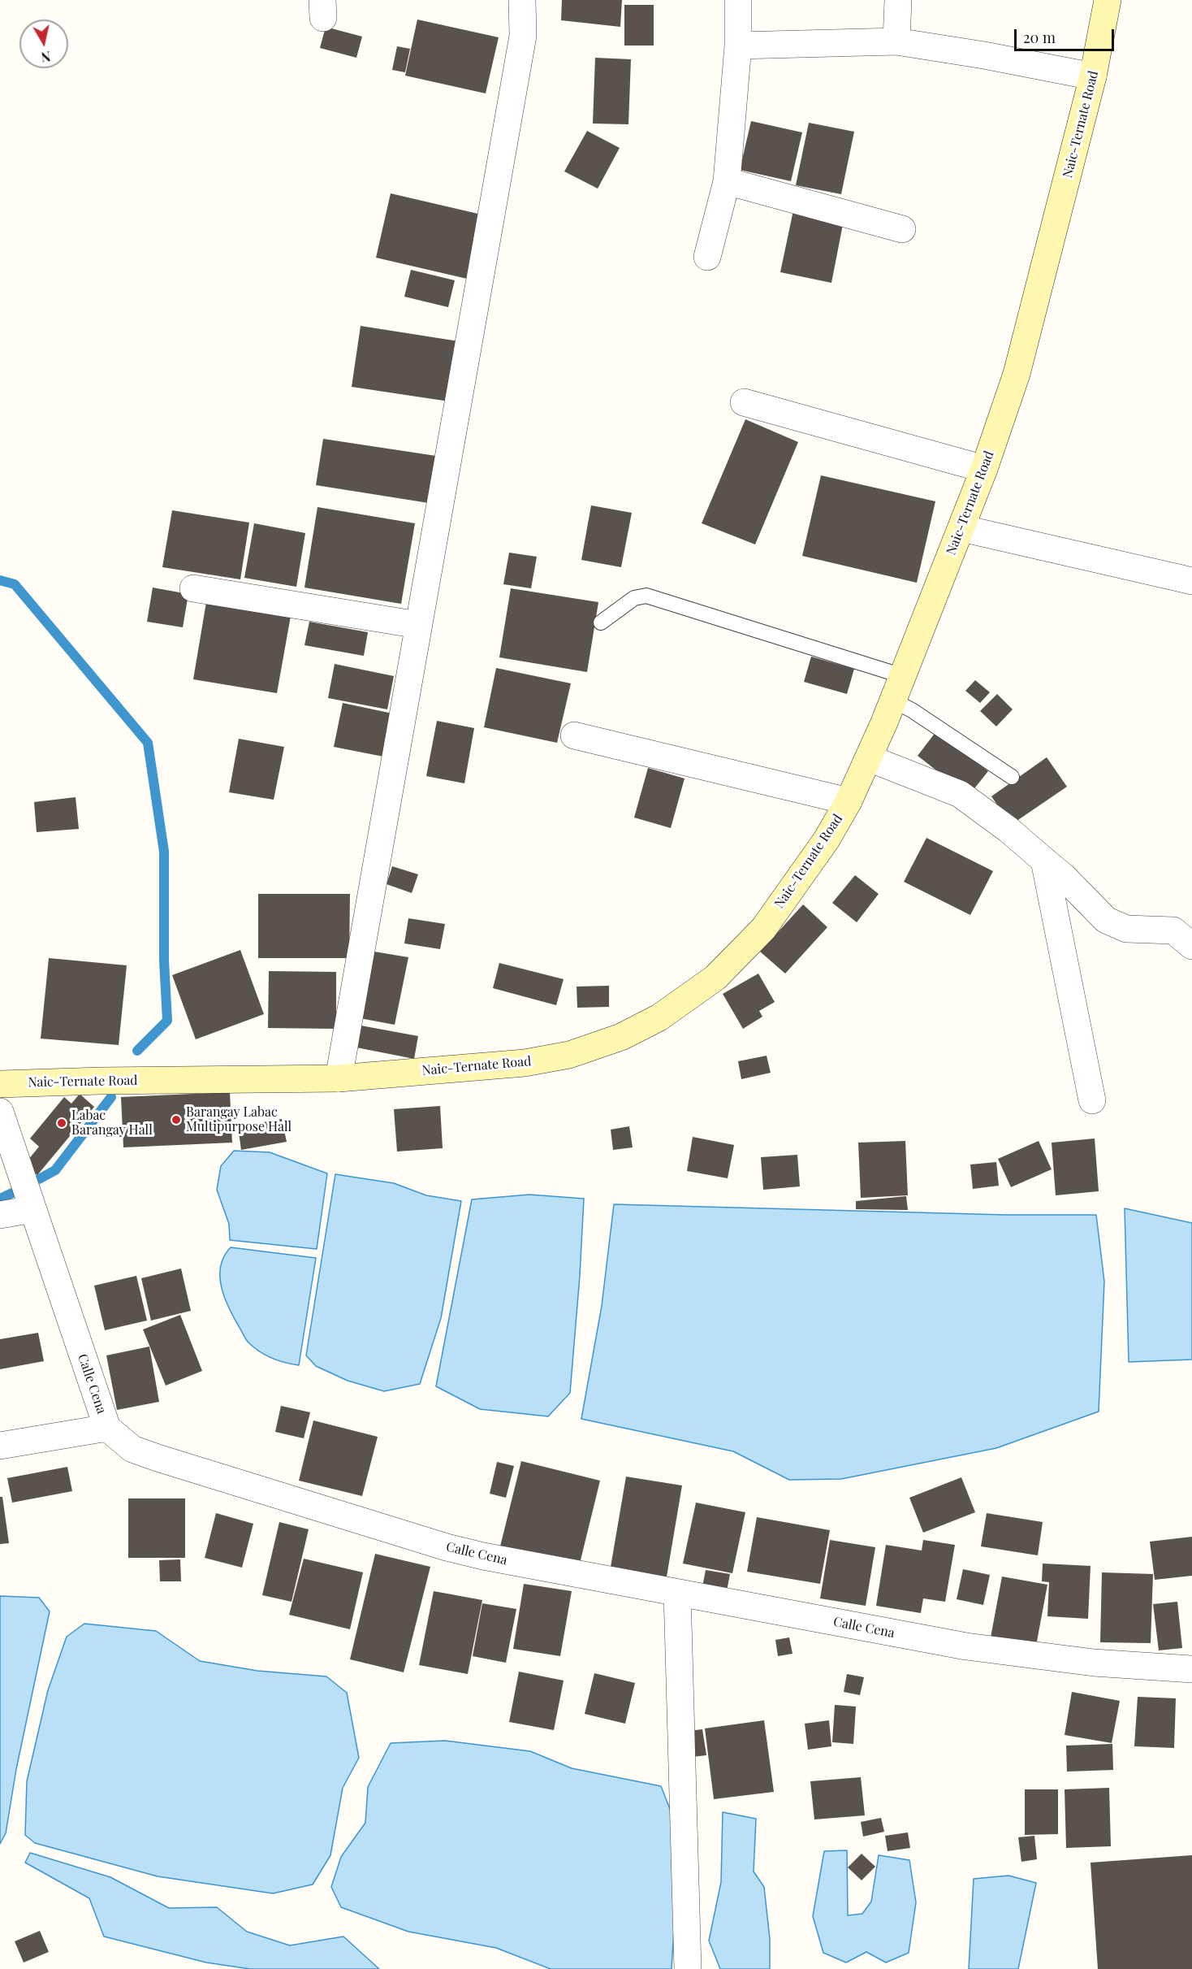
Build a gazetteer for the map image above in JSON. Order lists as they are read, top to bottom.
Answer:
{
  "streets": {
    "main road": ["Naic-Ternate Road"],
    "street": ["Calle Cena"]
  },
  "places": ["Barangay Labac Multipurpose Hall", "Labac Barangay Hall"],
  "scale_bar": "20 m",
  "north": "bottom"
}
